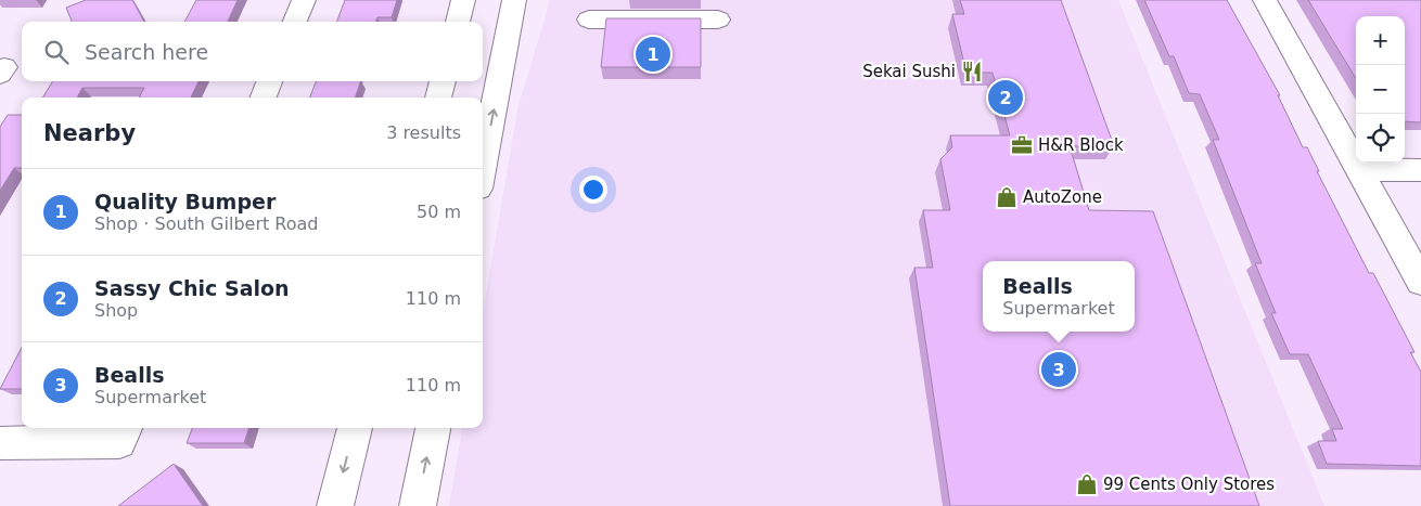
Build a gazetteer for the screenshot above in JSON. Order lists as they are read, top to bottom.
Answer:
{
  "places": {
    "restaurant": ["Sekai Sushi"],
    "office": ["H&R Block"],
    "shop": ["AutoZone", "99 Cents Only Stores"]
  },
  "page": {
    "map_buttons": ["+", "−"],
    "search": "Search here",
    "pins": ["1", "2", "3"],
    "heading": ["Nearby", "3 results"],
    "list": [
      {
        "mark": "1",
        "name": "Quality Bumper",
        "note": "Shop · South Gilbert Road",
        "value": "50 m"
      },
      {
        "mark": "2",
        "name": "Sassy Chic Salon",
        "note": "Shop",
        "value": "110 m"
      },
      {
        "mark": "3",
        "name": "Bealls",
        "note": "Supermarket",
        "value": "110 m"
      }
    ],
    "popup": ["Bealls", "Supermarket"]
  }
}
